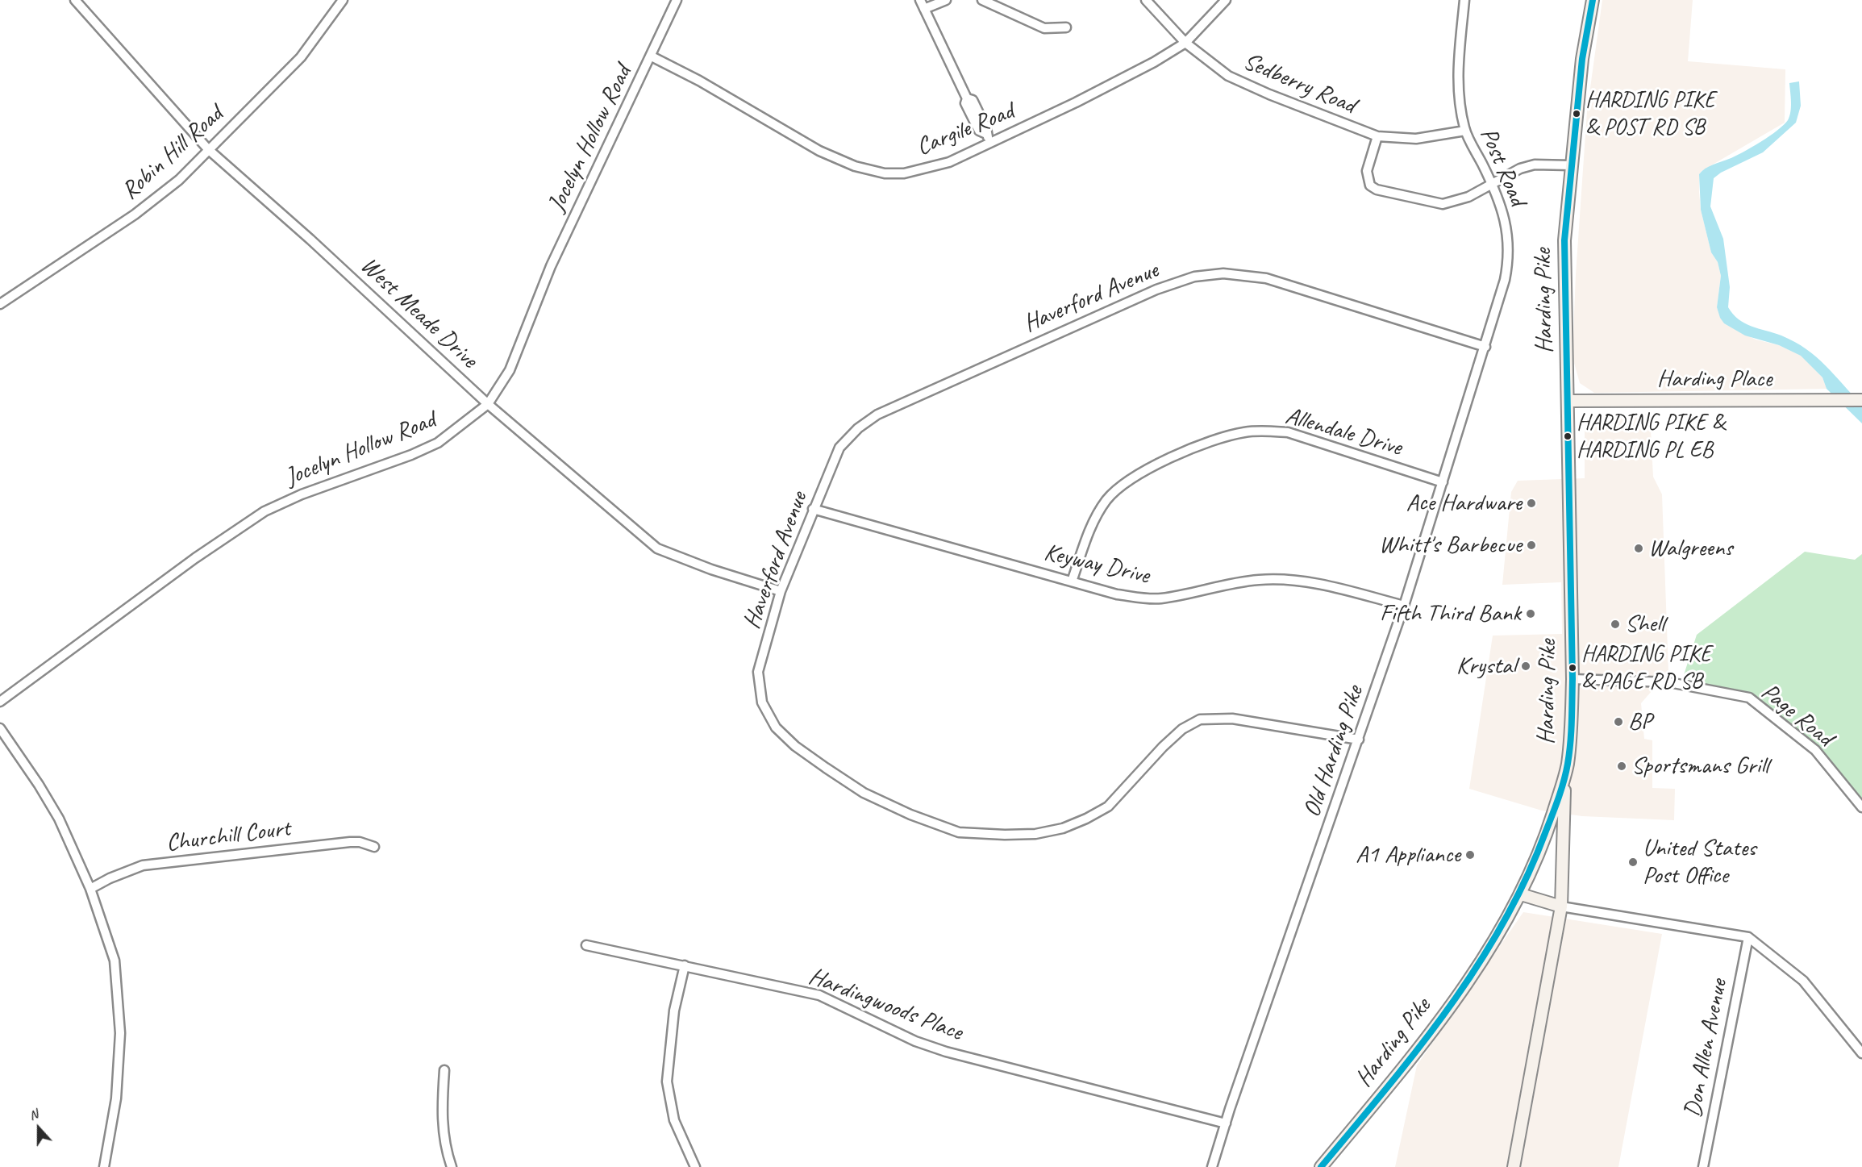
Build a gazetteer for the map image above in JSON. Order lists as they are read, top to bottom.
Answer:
{
  "streets": {
    "main road": ["Harding Pike", "Harding Place"],
    "street": [
      "Sedberry Road",
      "Cargile Road",
      "Jocelyn Hollow Road",
      "Robin Hill Road",
      "Post Road",
      "Haverford Avenue",
      "West Meade Drive",
      "Allendale Drive",
      "Keyway Drive",
      "Page Road",
      "Old Harding Pike",
      "Churchill Court",
      "Hardingwoods Place",
      "Don Allen Avenue"
    ]
  },
  "crossings": [
    ["Sedberry Road", "Cargile Road"],
    ["Sedberry Road", "Post Road"],
    ["Cargile Road", "Jocelyn Hollow Road"],
    ["Jocelyn Hollow Road", "West Meade Drive"],
    ["Robin Hill Road", "West Meade Drive"],
    ["Post Road", "Haverford Avenue"],
    ["Post Road", "Old Harding Pike"],
    ["Haverford Avenue", "West Meade Drive"],
    ["Haverford Avenue", "Keyway Drive"],
    ["Haverford Avenue", "Old Harding Pike"],
    ["Harding Pike", "Harding Place"],
    ["Harding Pike", "Page Road"],
    ["Allendale Drive", "Keyway Drive"],
    ["Allendale Drive", "Old Harding Pike"],
    ["Keyway Drive", "Old Harding Pike"],
    ["Old Harding Pike", "Hardingwoods Place"]
  ],
  "places": [
    "HARDING PIKE & POST RD SB",
    "HARDING PIKE & HARDING PL EB",
    "Ace Hardware",
    "Whitt's Barbecue",
    "Walgreens",
    "Fifth Third Bank",
    "Shell",
    "Krystal",
    "HARDING PIKE & PAGE RD SB",
    "BP",
    "Sportsmans Grill",
    "A1 Appliance",
    "United States Post Office"
  ],
  "north": "top"
}
